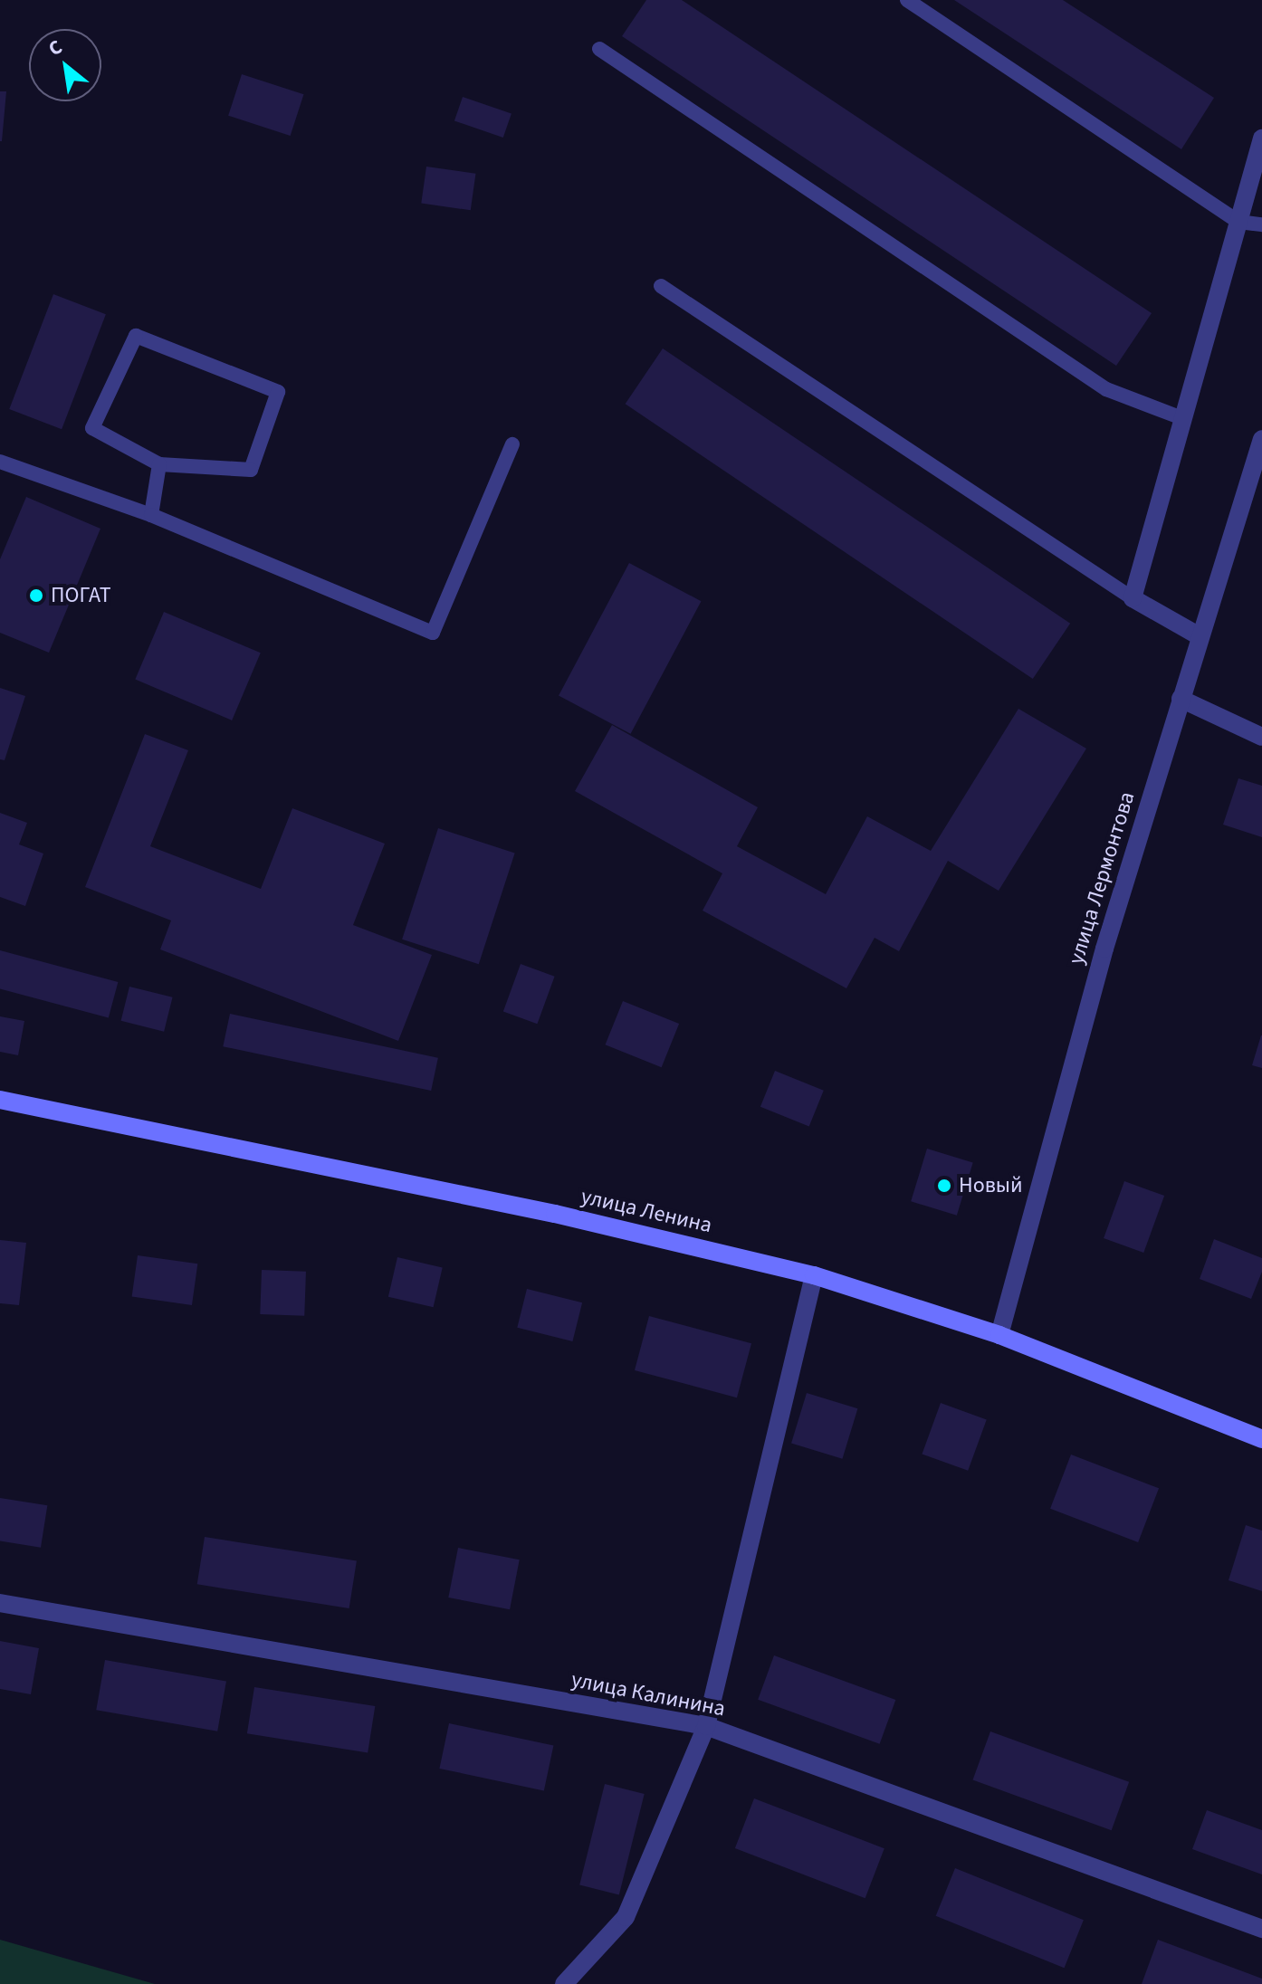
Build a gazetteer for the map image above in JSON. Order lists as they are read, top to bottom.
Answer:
{
  "streets": {
    "main road": ["улица Ленина"],
    "street": ["улица Лермонтова", "улица Калинина"]
  },
  "crossings": [
    ["улица Лермонтова", "улица Ленина"]
  ],
  "places": ["ПОГАТ", "Новый"],
  "north": "top left"
}
